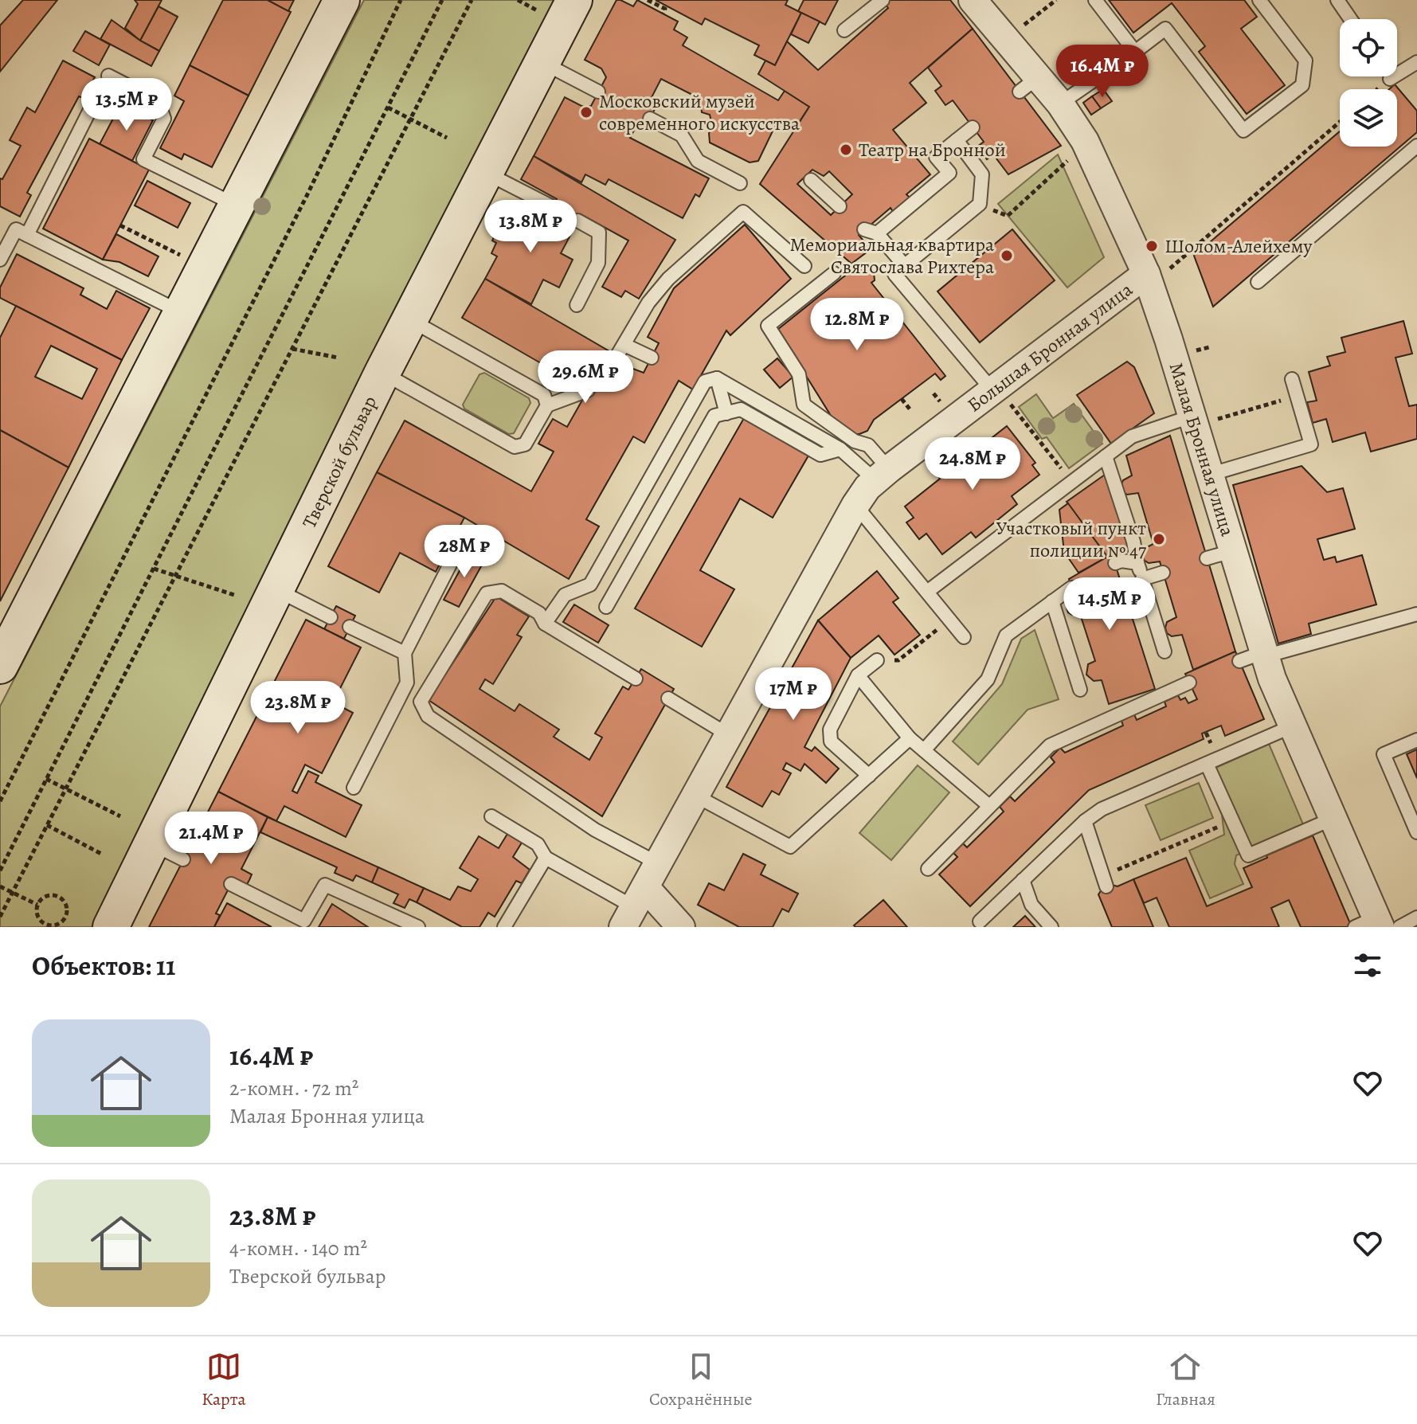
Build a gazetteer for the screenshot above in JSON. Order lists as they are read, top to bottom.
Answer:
{
  "streets": {
    "main road": ["Тверской бульвар"],
    "street": ["Большая Бронная улица", "Малая Бронная улица"]
  },
  "crossings": [
    ["Большая Бронная улица", "Малая Бронная улица"]
  ],
  "places": [
    "Московский музей современного искусства",
    "Театр на Бронной",
    "Шолом-Алейхему",
    "Мемориальная квартира Святослава Рихтера",
    "Участковый пункт полиции № 47"
  ],
  "page": {
    "price": [
      "16.4M ₽",
      "13.5M ₽",
      "13.8M ₽",
      "12.8M ₽",
      "29.6M ₽",
      "24.8M ₽",
      "28M ₽",
      "14.5M ₽",
      "17M ₽",
      "23.8M ₽",
      "21.4M ₽"
    ],
    "heading": "Объектов: 11",
    "list": [
      {
        "name": "16.4M ₽",
        "note": "2-комн. · 72 m² · Малая Бронная улица"
      },
      {
        "name": "23.8M ₽",
        "note": "4-комн. · 140 m² · Тверской бульвар"
      }
    ],
    "tabs": ["Карта", "Сохранённые", "Главная"]
  }
}
